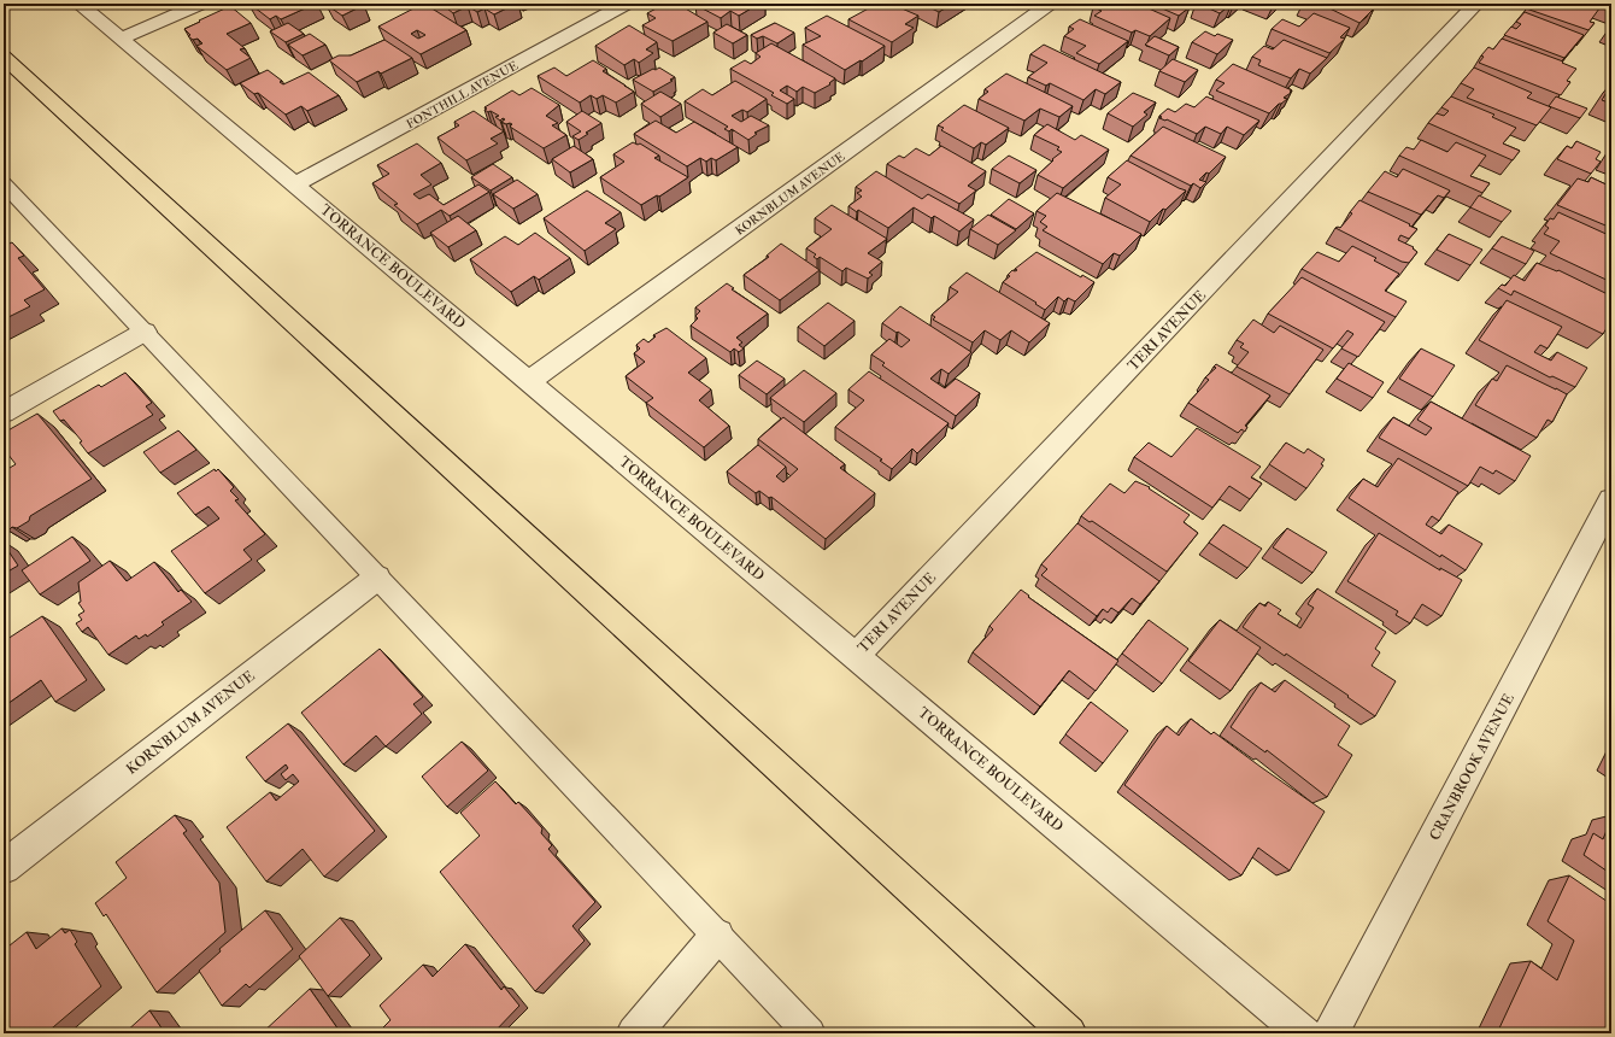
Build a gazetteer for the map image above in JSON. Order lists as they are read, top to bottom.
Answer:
{
  "streets": {
    "street": [
      "FONTHILL AVENUE",
      "KORNBLUM AVENUE",
      "TORRANCE BOULEVARD",
      "TERI AVENUE",
      "CRANBROOK AVENUE"
    ]
  },
  "crossings": [
    ["FONTHILL AVENUE", "TORRANCE BOULEVARD"],
    ["KORNBLUM AVENUE", "TORRANCE BOULEVARD"],
    ["TORRANCE BOULEVARD", "TERI AVENUE"]
  ]
}
